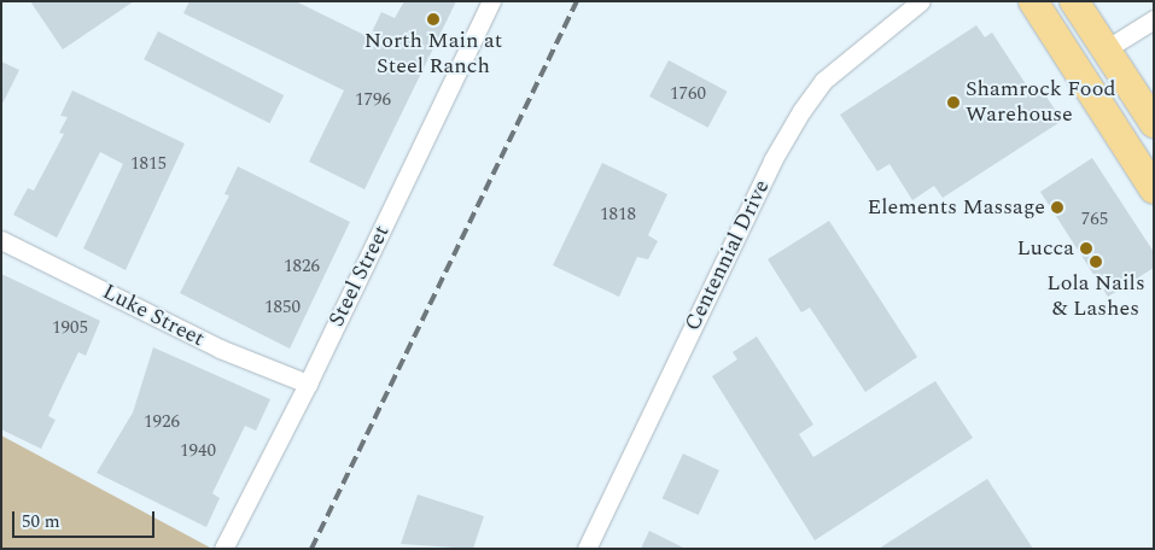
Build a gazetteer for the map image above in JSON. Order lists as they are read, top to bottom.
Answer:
{
  "streets": {
    "street": ["Centennial Drive", "Steel Street", "Luke Street"]
  },
  "crossings": [
    ["Steel Street", "Luke Street"]
  ],
  "places": [
    "North Main at Steel Ranch",
    "Shamrock Food Warehouse",
    "Elements Massage",
    "Lucca",
    "Lola Nails & Lashes"
  ],
  "house_numbers": [
    "1760",
    "1796",
    "1815",
    "1818",
    "765",
    "1826",
    "1850",
    "1905",
    "1926",
    "1940"
  ],
  "scale_bar": "50 m"
}
